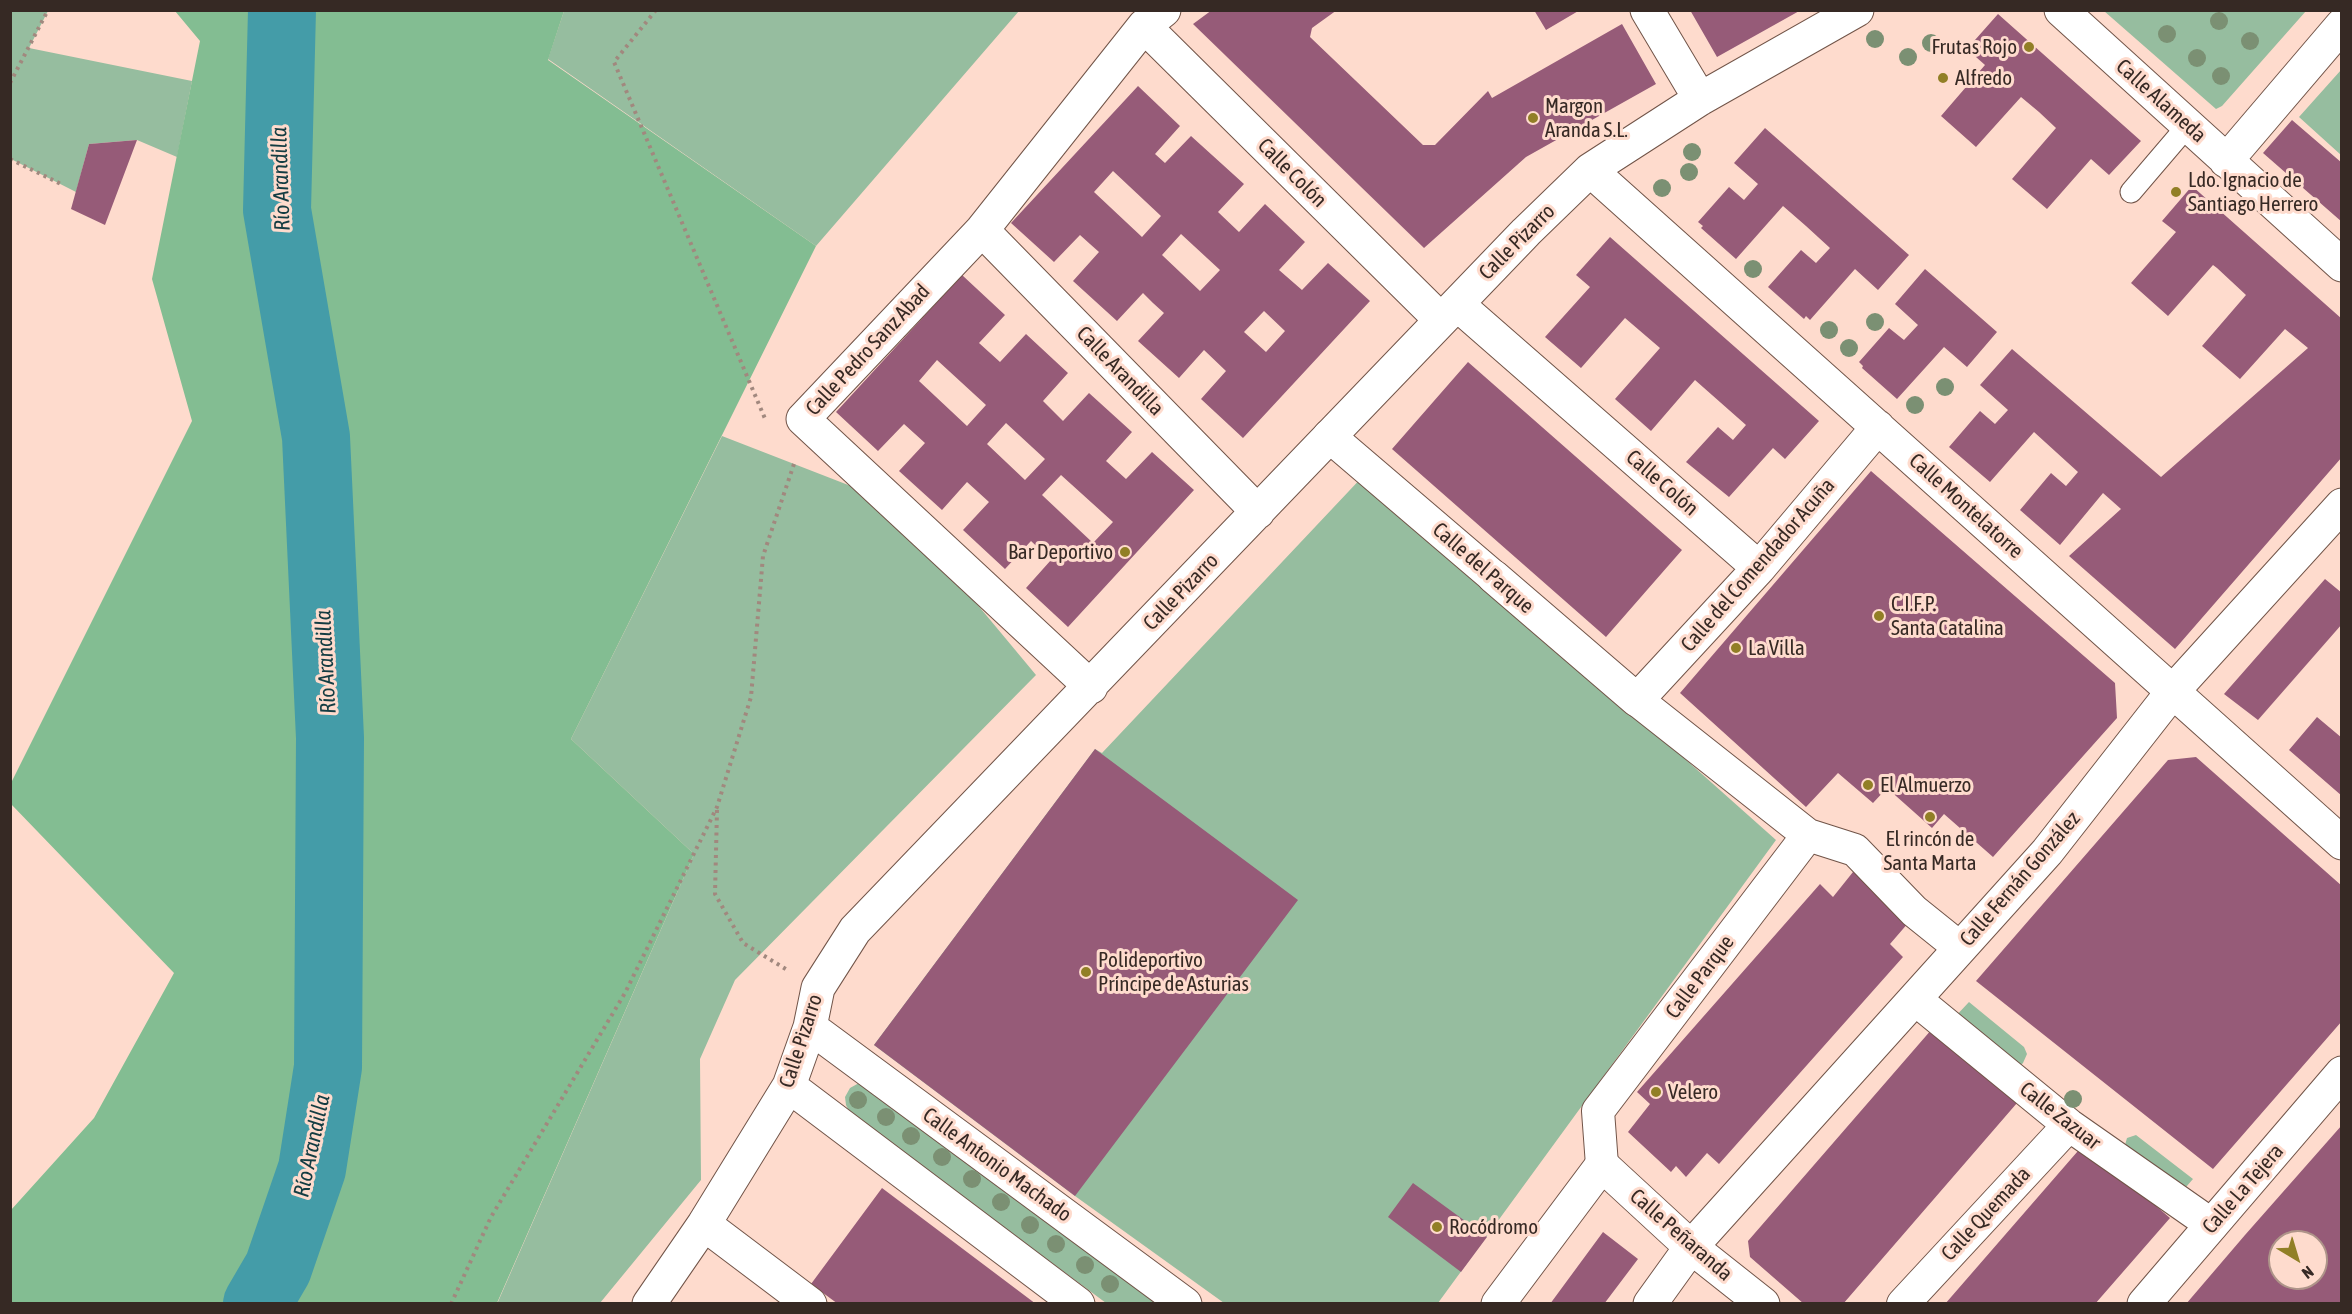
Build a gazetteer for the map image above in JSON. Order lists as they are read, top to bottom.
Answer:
{
  "streets": {
    "street": [
      "Calle Alameda",
      "Calle Colón",
      "Calle Pizarro",
      "Calle Pedro Sanz Abad",
      "Calle Arandilla",
      "Calle Montelatorre",
      "Calle del Comendador Acuña",
      "Calle del Parque",
      "Calle Fernán González",
      "Calle Parque",
      "Calle Zazuar",
      "Calle Antonio Machado",
      "Calle La Tejera",
      "Calle Quemada",
      "Calle Peñaranda"
    ]
  },
  "crossings": [
    ["Calle Colón", "Calle Pizarro"],
    ["Calle Colón", "Calle Pedro Sanz Abad"],
    ["Calle Colón", "Calle del Comendador Acuña"],
    ["Calle Pizarro", "Calle Pedro Sanz Abad"],
    ["Calle Pizarro", "Calle Arandilla"],
    ["Calle Pizarro", "Calle Montelatorre"],
    ["Calle Pizarro", "Calle del Parque"],
    ["Calle Pizarro", "Calle Antonio Machado"],
    ["Calle Pedro Sanz Abad", "Calle Arandilla"],
    ["Calle Montelatorre", "Calle del Comendador Acuña"],
    ["Calle Montelatorre", "Calle Fernán González"],
    ["Calle del Comendador Acuña", "Calle del Parque"],
    ["Calle Fernán González", "Calle Zazuar"],
    ["Calle Fernán González", "Calle Peñaranda"],
    ["Calle Parque", "Calle Peñaranda"],
    ["Calle Zazuar", "Calle La Tejera"],
    ["Calle Zazuar", "Calle Quemada"]
  ],
  "water": ["Río Arandilla"],
  "places": [
    "Frutas Rojo",
    "Alfredo",
    "Margon Aranda S.L.",
    "Ldo. Ignacio de Santiago Herrero",
    "Bar Deportivo",
    "C.I.F.P. Santa Catalina",
    "La Villa",
    "El Almuerzo",
    "El rincón de Santa Marta",
    "Polideportivo Príncipe de Asturias",
    "Velero",
    "Rocódromo"
  ],
  "north": "bottom right"
}
